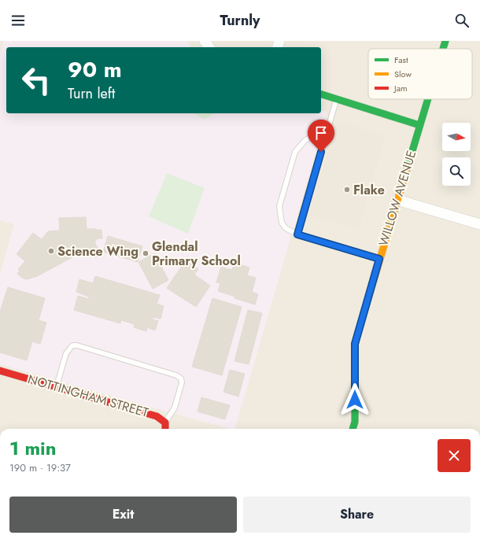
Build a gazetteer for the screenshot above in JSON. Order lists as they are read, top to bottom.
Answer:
{
  "streets": {
    "street": ["WILLOW AVENUE", "NOTTINGHAM STREET"]
  },
  "places": ["Flake", "Science Wing", "Glendal Primary School"],
  "legend": ["Fast", "Slow", "Jam"],
  "north": "right",
  "page": {
    "header": "Turnly",
    "turn": ["90 m", "Turn left"],
    "heading": ["1 min", "190 m · 19:37"],
    "buttons": ["Exit", "Share"]
  }
}
